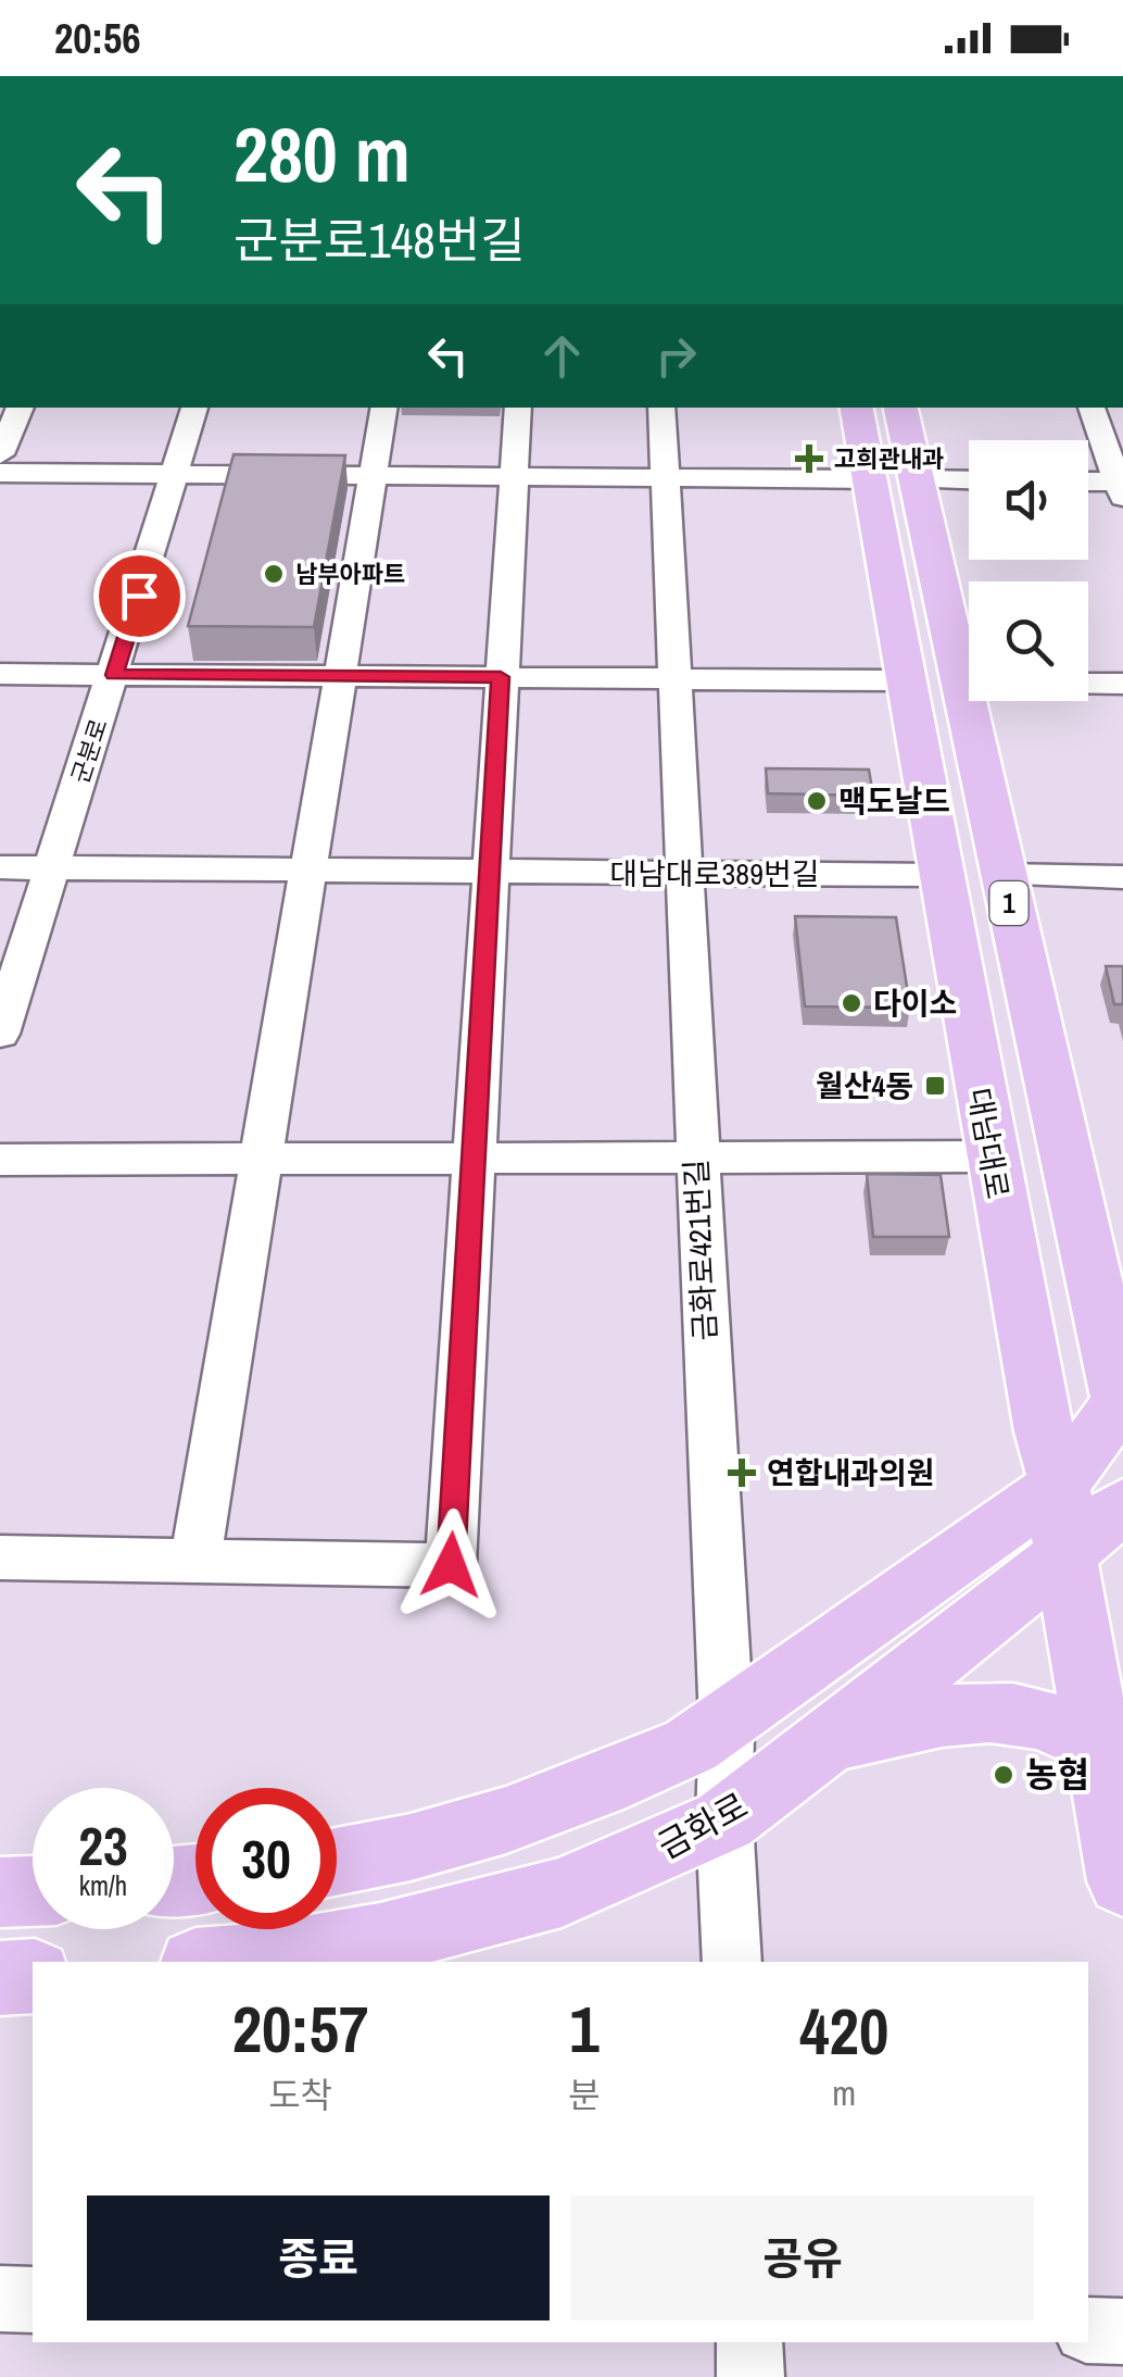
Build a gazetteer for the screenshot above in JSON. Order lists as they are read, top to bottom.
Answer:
{
  "streets": {
    "main road": ["1", "대남대로", "금화로"],
    "street": ["군분로", "대남대로389번길", "금화로421번길"]
  },
  "crossings": [
    ["군분로", "대남대로389번길"],
    ["대남대로389번길", "대남대로"],
    ["대남대로389번길", "금화로421번길"],
    ["대남대로", "금화로"],
    ["금화로421번길", "금화로"]
  ],
  "places": {
    "health": ["고희관내과", "연합내과의원"],
    "other": [
      "남부아파트",
      "맥도날드",
      "다이소",
      "농협"
    ],
    "transit": ["월산4동"]
  },
  "page": {
    "status": "20:56",
    "turn": ["280 m", "군분로148번길"],
    "speed": "23 km/h",
    "limit": "30",
    "eta": [
      "20:57",
      "도착",
      "1",
      "분",
      "420",
      "m"
    ],
    "buttons": ["종료", "공유"]
  }
}
